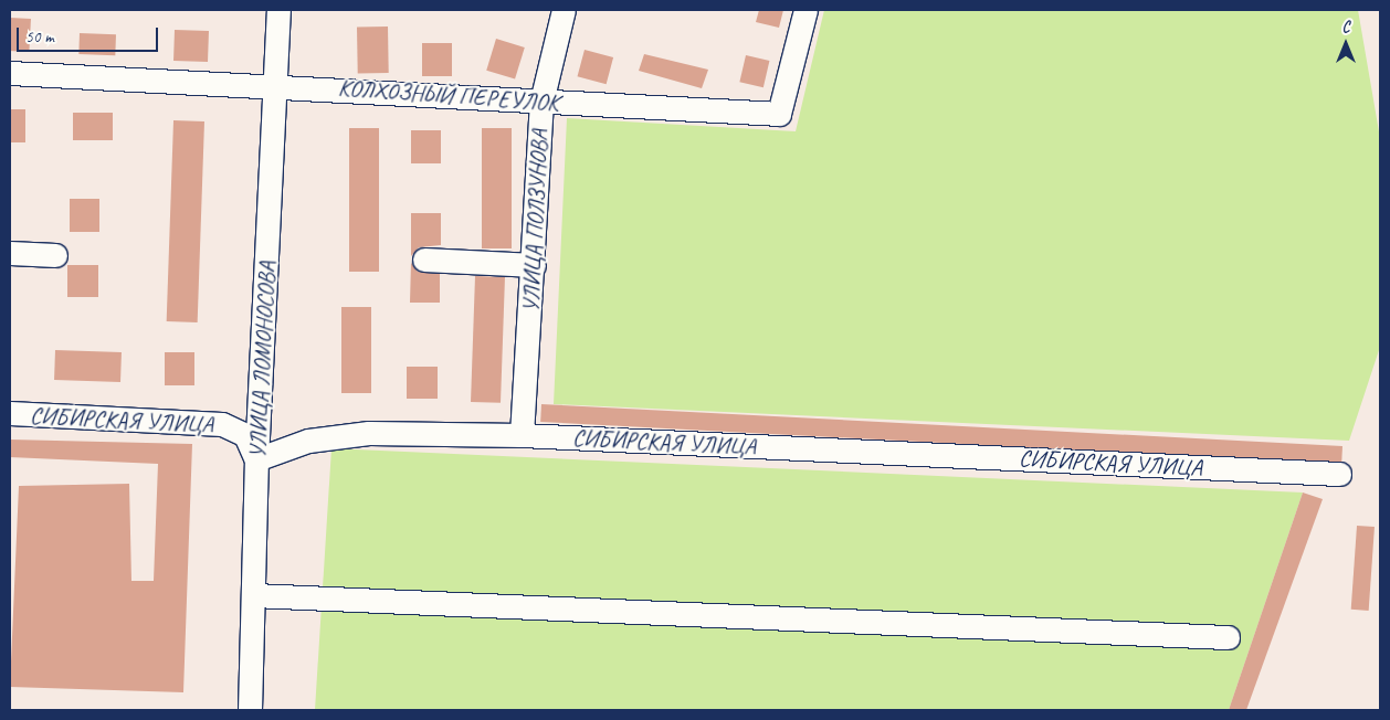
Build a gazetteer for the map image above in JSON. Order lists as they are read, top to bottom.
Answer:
{
  "streets": {
    "street": [
      "КОЛХОЗНЫЙ ПЕРЕУЛОК",
      "УЛИЦА ПОЛЗУНОВА",
      "УЛИЦА ЛОМОНОСОВА",
      "СИБИРСКАЯ УЛИЦА"
    ]
  },
  "crossings": [
    ["КОЛХОЗНЫЙ ПЕРЕУЛОК", "УЛИЦА ПОЛЗУНОВА"],
    ["КОЛХОЗНЫЙ ПЕРЕУЛОК", "УЛИЦА ЛОМОНОСОВА"],
    ["УЛИЦА ПОЛЗУНОВА", "СИБИРСКАЯ УЛИЦА"],
    ["УЛИЦА ЛОМОНОСОВА", "СИБИРСКАЯ УЛИЦА"]
  ],
  "scale_bar": "50 m",
  "north": "top"
}
